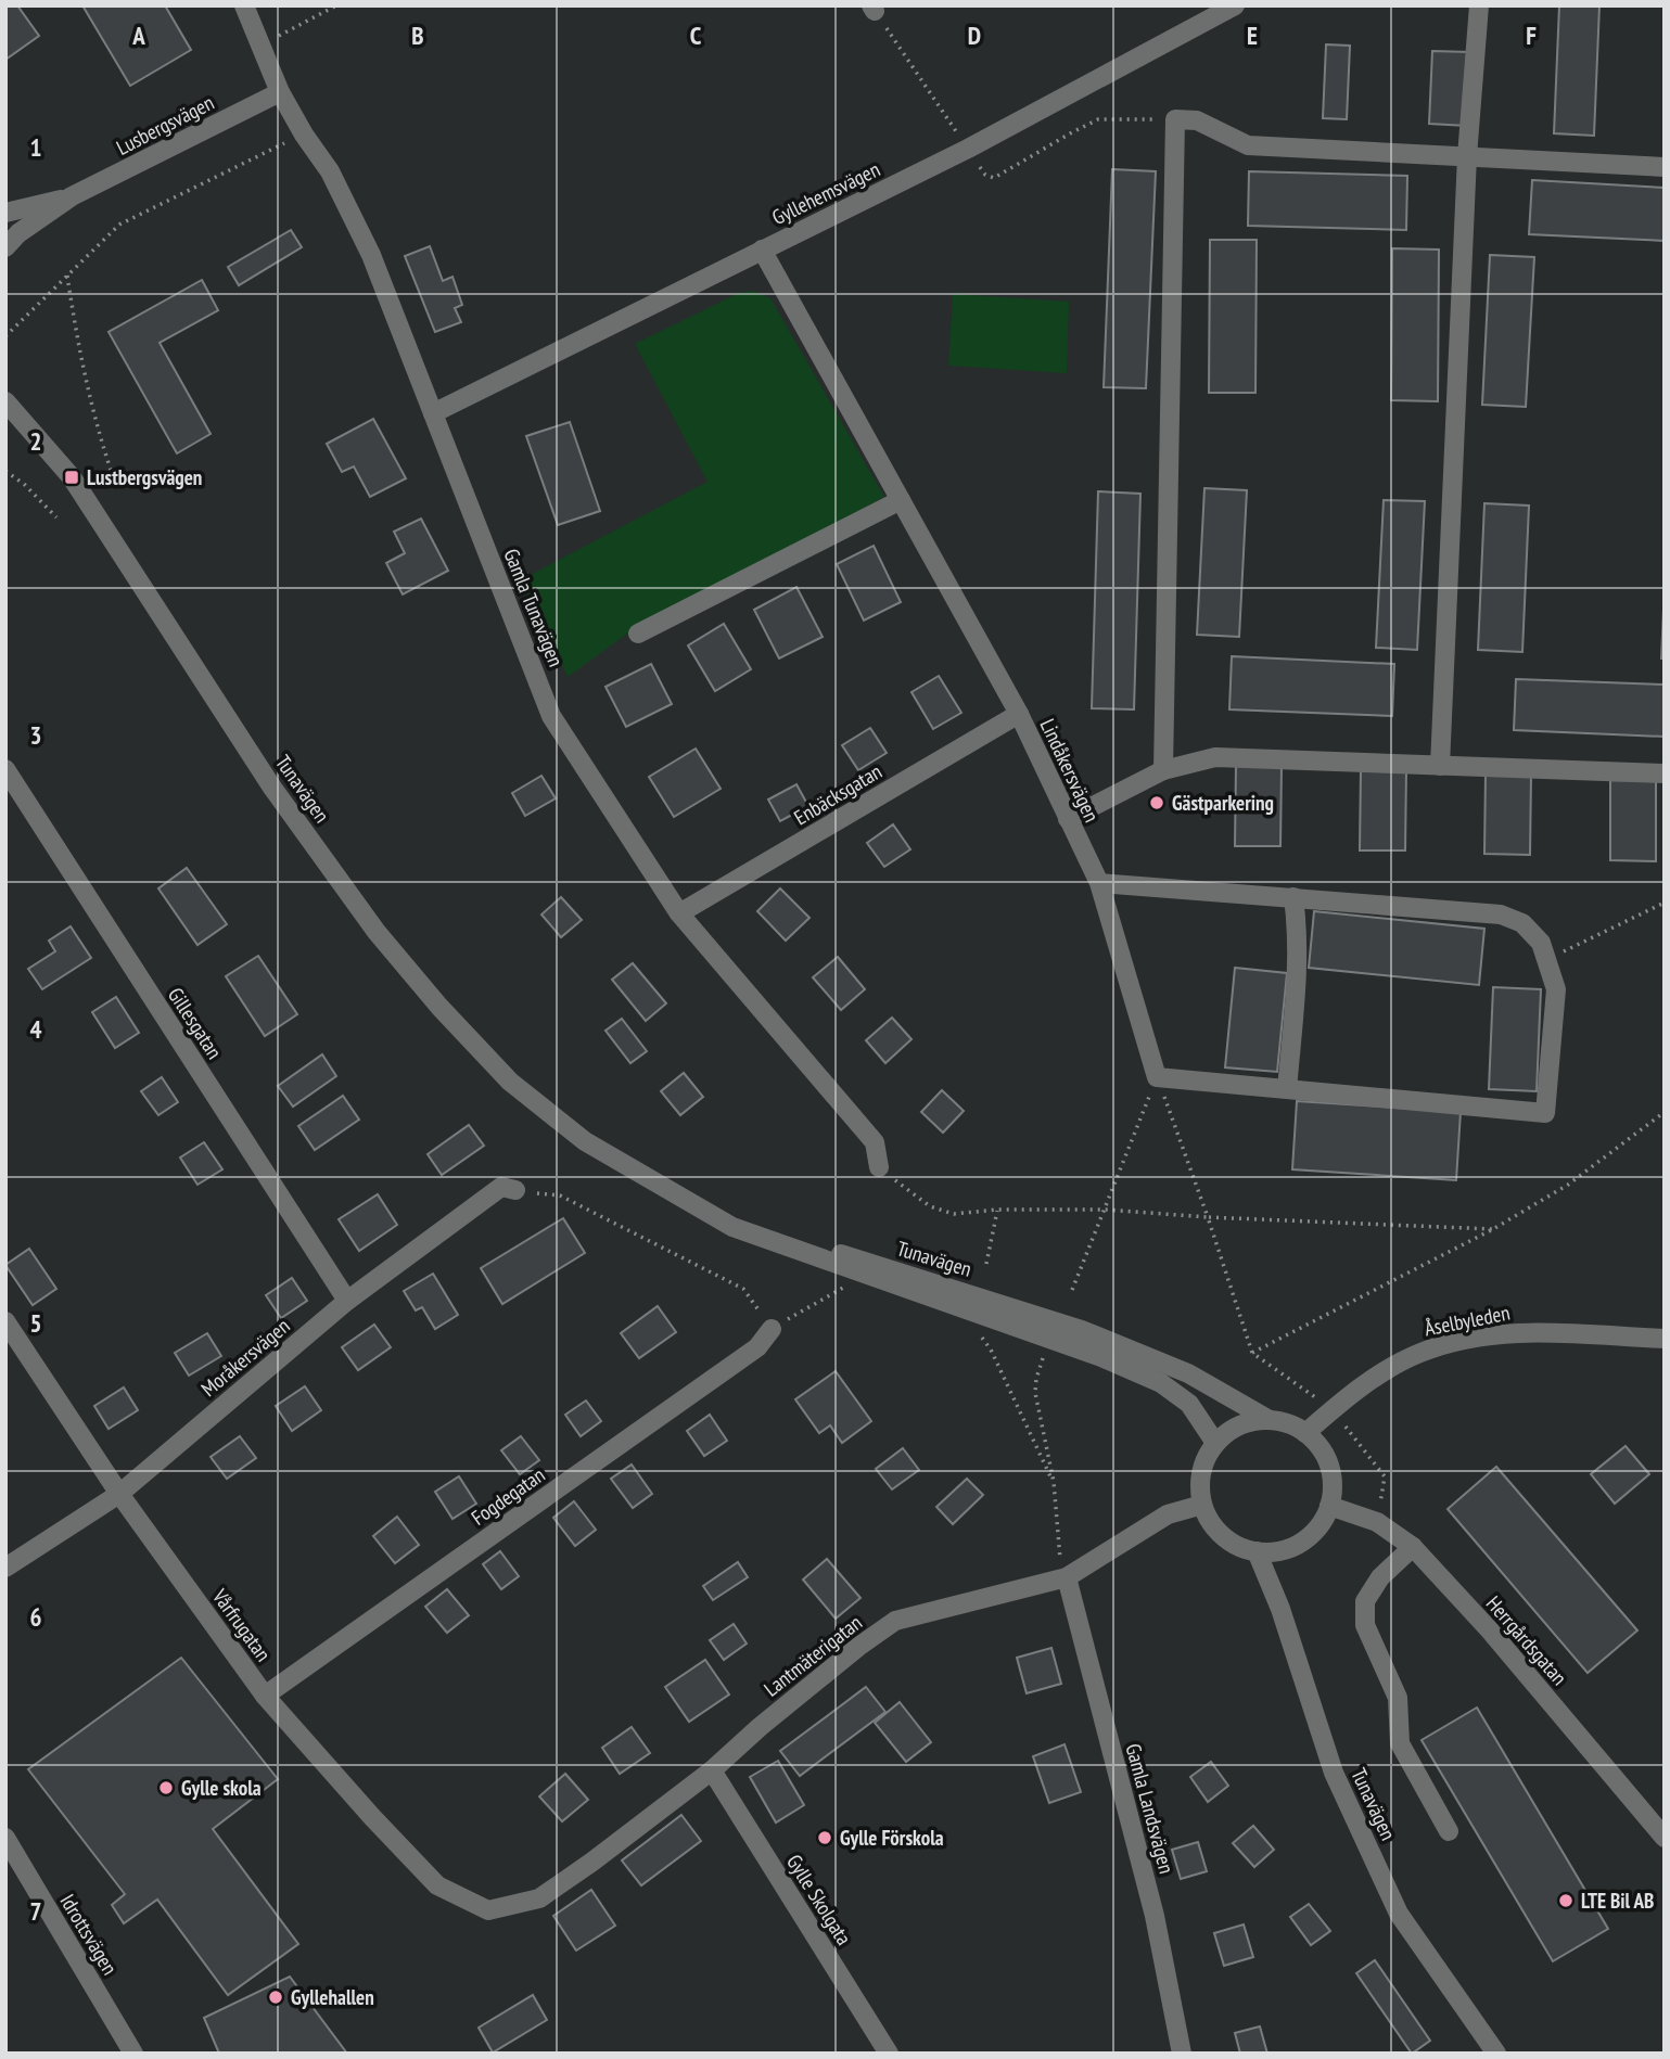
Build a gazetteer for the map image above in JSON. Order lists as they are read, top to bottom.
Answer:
{
  "streets": {
    "street": [
      "Lusbergsvägen",
      "Gyllehemsvägen",
      "Gamla Tunavägen",
      "Lindåkersvägen",
      "Tunavägen",
      "Enbäcksgatan",
      "Gillesgatan",
      "Åselbyleden",
      "Moråkersvägen",
      "Fogdegatan",
      "Vårfrugatan",
      "Herrgårdsgatan",
      "Lantmäterigatan",
      "Gamla Landsvägen",
      "Gylle Skolgata",
      "Idrottsvägen"
    ]
  },
  "crossings": [
    ["Lusbergsvägen", "Gamla Tunavägen"],
    ["Gyllehemsvägen", "Gamla Tunavägen"],
    ["Gyllehemsvägen", "Lindåkersvägen"],
    ["Gamla Tunavägen", "Enbäcksgatan"],
    ["Lindåkersvägen", "Enbäcksgatan"],
    ["Tunavägen", "Åselbyleden"],
    ["Tunavägen", "Herrgårdsgatan"],
    ["Tunavägen", "Lantmäterigatan"],
    ["Gillesgatan", "Moråkersvägen"],
    ["Åselbyleden", "Herrgårdsgatan"],
    ["Åselbyleden", "Lantmäterigatan"],
    ["Moråkersvägen", "Vårfrugatan"],
    ["Fogdegatan", "Vårfrugatan"],
    ["Vårfrugatan", "Lantmäterigatan"],
    ["Herrgårdsgatan", "Lantmäterigatan"],
    ["Lantmäterigatan", "Gamla Landsvägen"],
    ["Lantmäterigatan", "Gylle Skolgata"]
  ],
  "places": {
    "transit": ["Lustbergsvägen"],
    "other": [
      "Gästparkering",
      "Gylle skola",
      "Gylle Förskola",
      "LTE Bil AB",
      "Gyllehallen"
    ]
  },
  "grid": {
    "columns": [
      "A",
      "B",
      "C",
      "D",
      "E",
      "F"
    ],
    "rows": [
      "1",
      "2",
      "3",
      "4",
      "5",
      "6",
      "7"
    ]
  }
}
